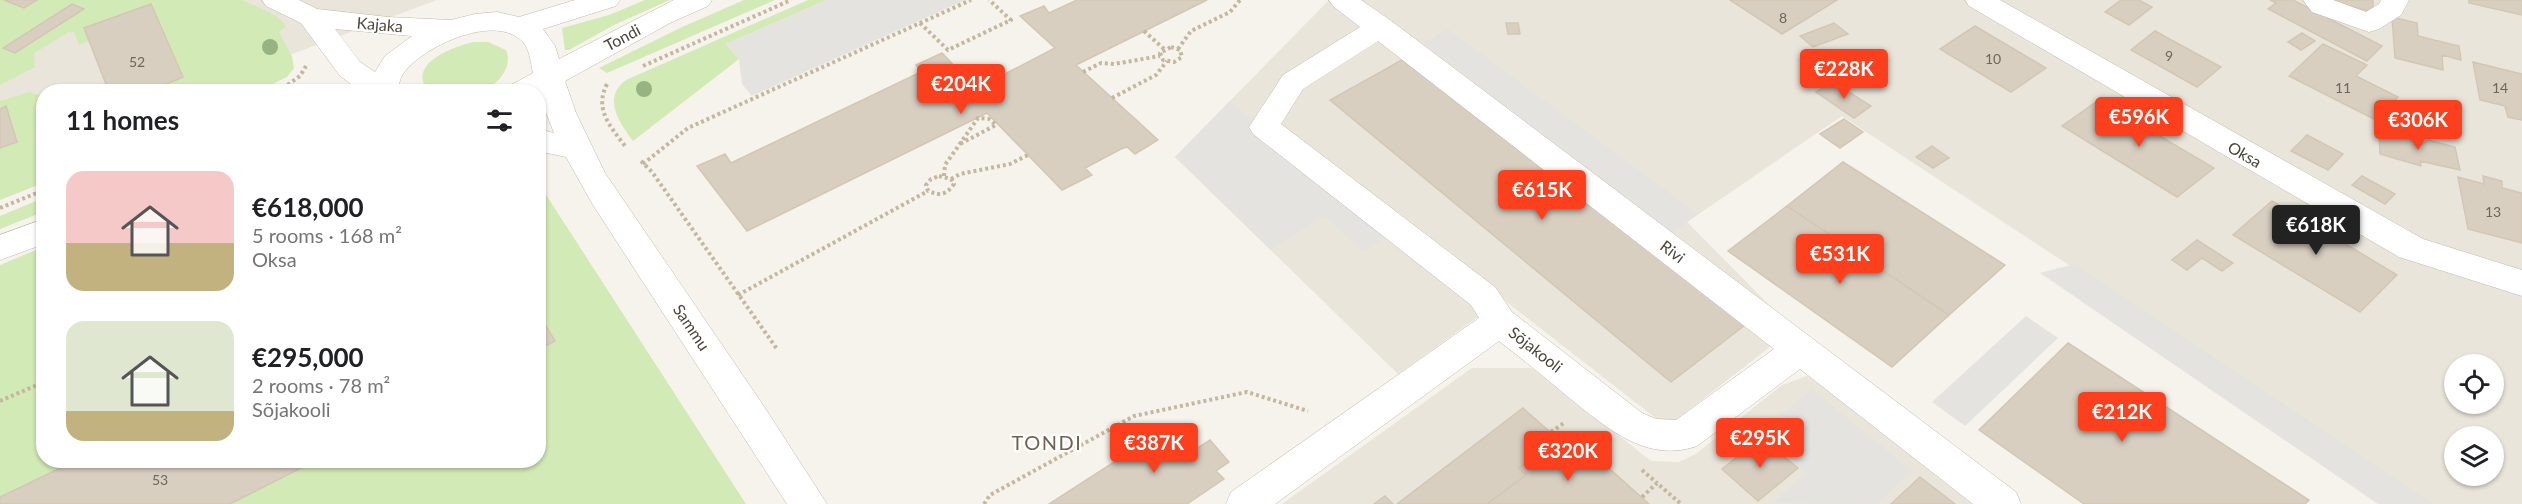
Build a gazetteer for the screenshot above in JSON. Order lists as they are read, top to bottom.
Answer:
{
  "streets": {
    "street": [
      "Kajaka",
      "Tondi",
      "Oksa",
      "Rivi",
      "Sammu",
      "Sõjakooli"
    ]
  },
  "crossings": [
    ["Tondi", "Sammu"],
    ["Rivi", "Sõjakooli"]
  ],
  "districts": ["TONDI"],
  "house_numbers": [
    "8",
    "9",
    "10",
    "52",
    "11",
    "14",
    "13",
    "53"
  ],
  "page": {
    "price": [
      "€228K",
      "€204K",
      "€596K",
      "€306K",
      "€615K",
      "€618K",
      "€531K",
      "€212K",
      "€295K",
      "€387K",
      "€320K"
    ],
    "heading": "11 homes",
    "list": [
      {
        "name": "€618,000",
        "note": "5 rooms · 168 m² · Oksa"
      },
      {
        "name": "€295,000",
        "note": "2 rooms · 78 m² · Sõjakooli"
      }
    ]
  }
}
